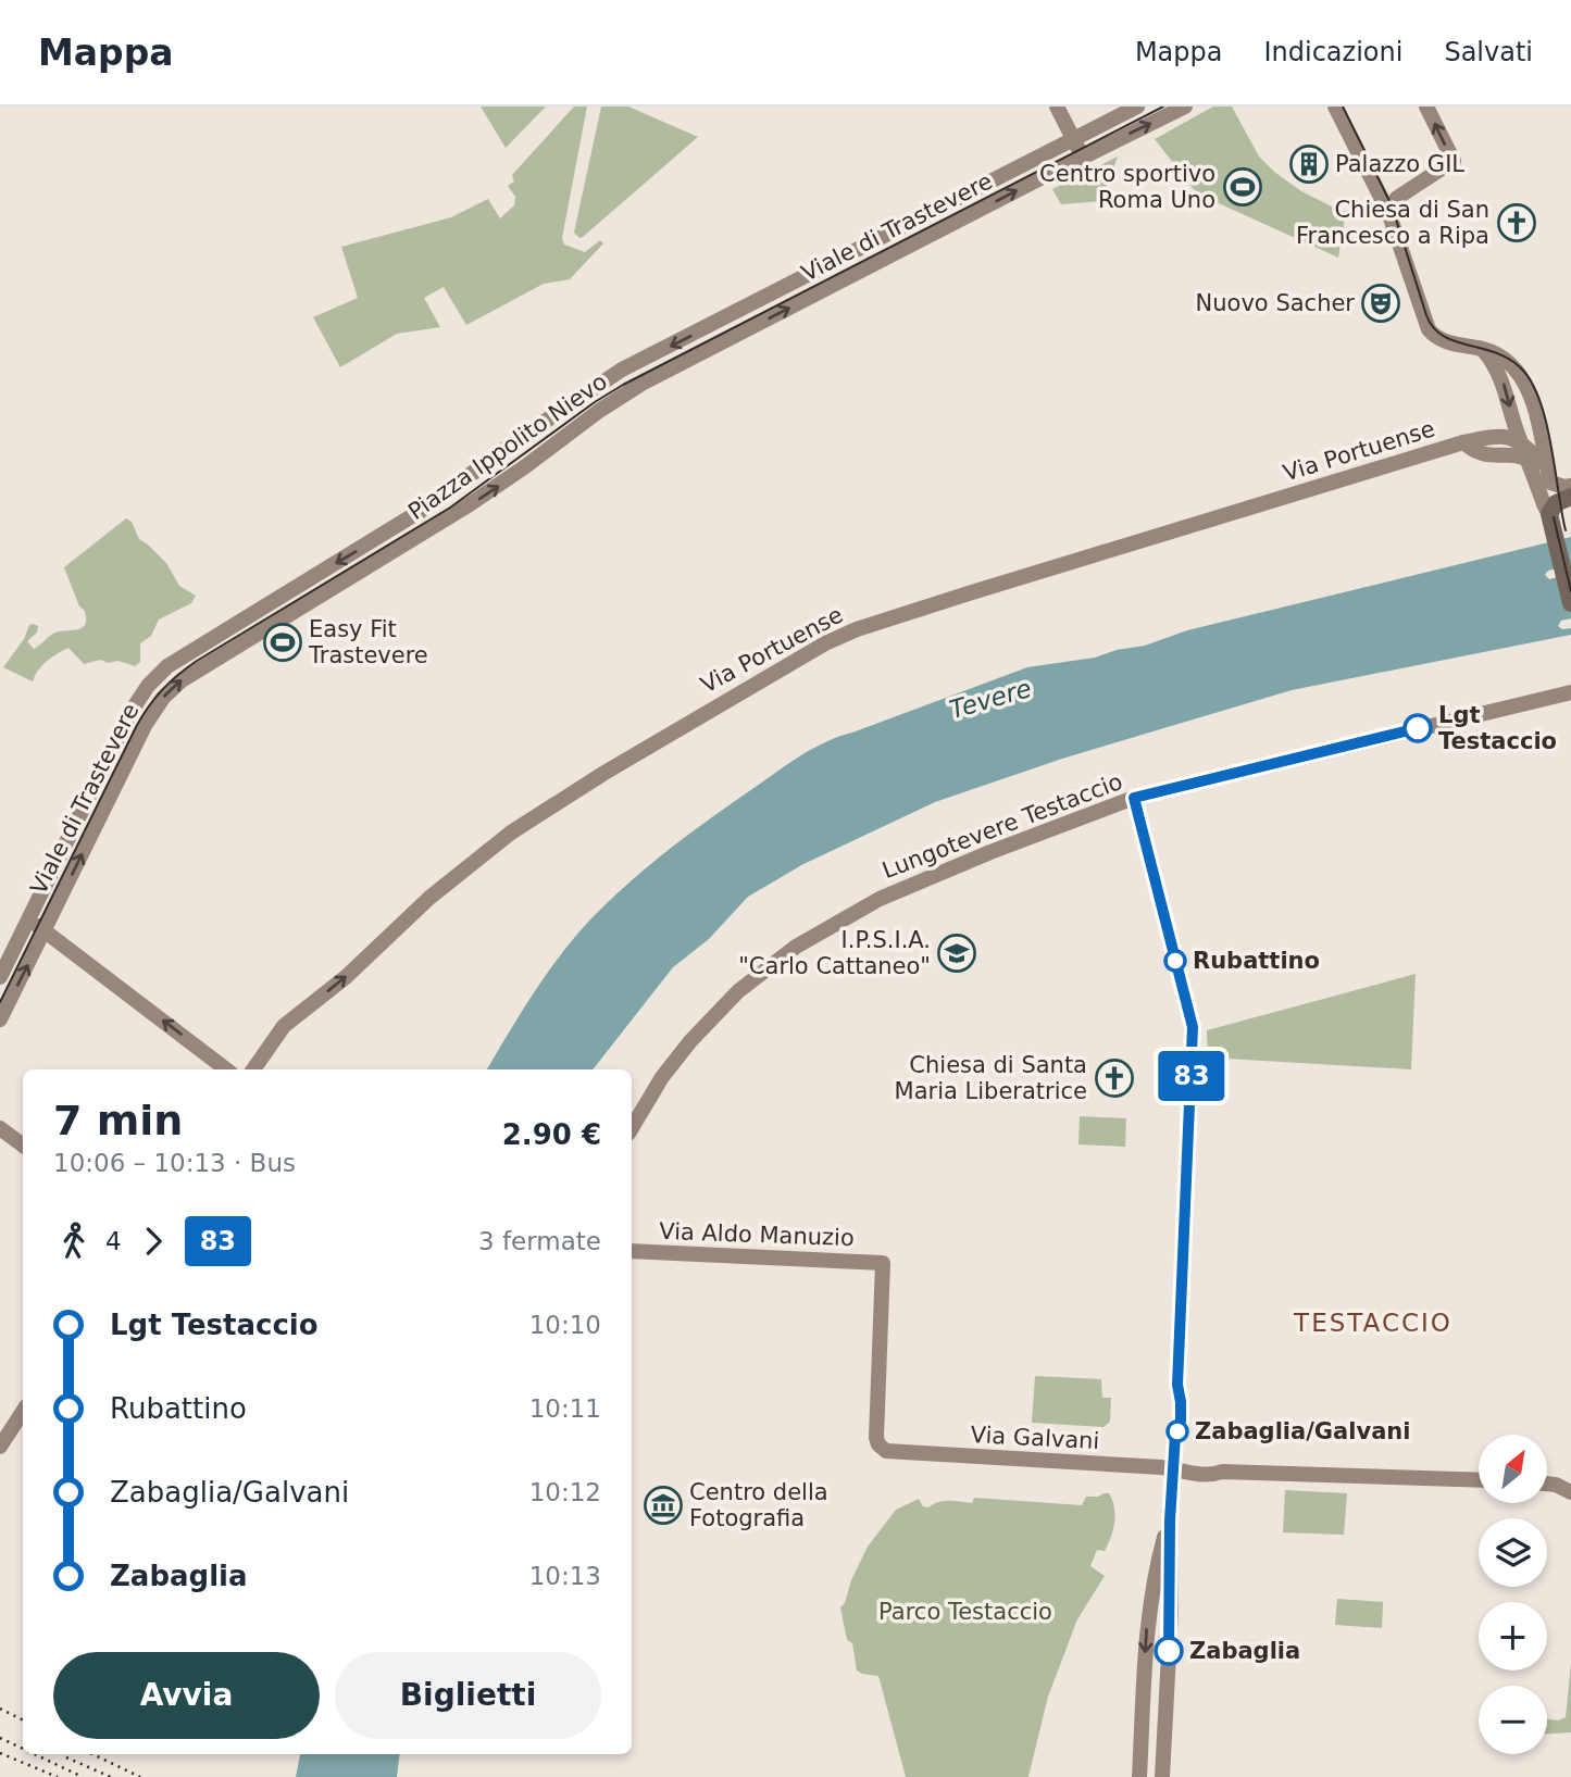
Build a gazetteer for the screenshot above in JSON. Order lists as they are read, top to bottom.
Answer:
{
  "streets": {
    "main road": [
      "Viale di Trastevere",
      "Piazza Ippolito Nievo",
      "Via Portuense",
      "Lungotevere Testaccio",
      "Via Aldo Manuzio",
      "Via Galvani"
    ]
  },
  "crossings": [
    ["Viale di Trastevere", "Piazza Ippolito Nievo"],
    ["Via Aldo Manuzio", "Via Galvani"]
  ],
  "one_way": ["Via Portuense"],
  "districts": ["TESTACCIO"],
  "water": ["Tevere"],
  "parks": ["Parco Testaccio"],
  "places": {
    "building": ["Palazzo GIL"],
    "sports": ["Centro sportivo Roma Uno", "Easy Fit Trastevere"],
    "church": ["Chiesa di San Francesco a Ripa", "Chiesa di Santa Maria Liberatrice"],
    "theatre": ["Nuovo Sacher"],
    "other": [
      "Lgt Testaccio",
      "Rubattino",
      "Zabaglia/Galvani",
      "Zabaglia"
    ],
    "school or university": ["I.P.S.I.A. \"Carlo Cattaneo\""],
    "museum": ["Centro della Fotografia"]
  },
  "lines": ["bus line 83"],
  "north": "top right",
  "page": {
    "header": "Mappa",
    "nav": ["Mappa", "Indicazioni", "Salvati"],
    "on_map": "83",
    "heading": ["7 min", "10:06 – 10:13 · Bus", "2.90 €"],
    "legs": ["4", "83", "3 fermate"],
    "list": [
      {
        "name": "Lgt Testaccio",
        "value": "10:10"
      },
      {
        "name": "Rubattino",
        "value": "10:11"
      },
      {
        "name": "Zabaglia/Galvani",
        "value": "10:12"
      },
      {
        "name": "Zabaglia",
        "value": "10:13"
      }
    ],
    "map_buttons": ["+", "−"],
    "buttons": ["Avvia", "Biglietti"]
  }
}
